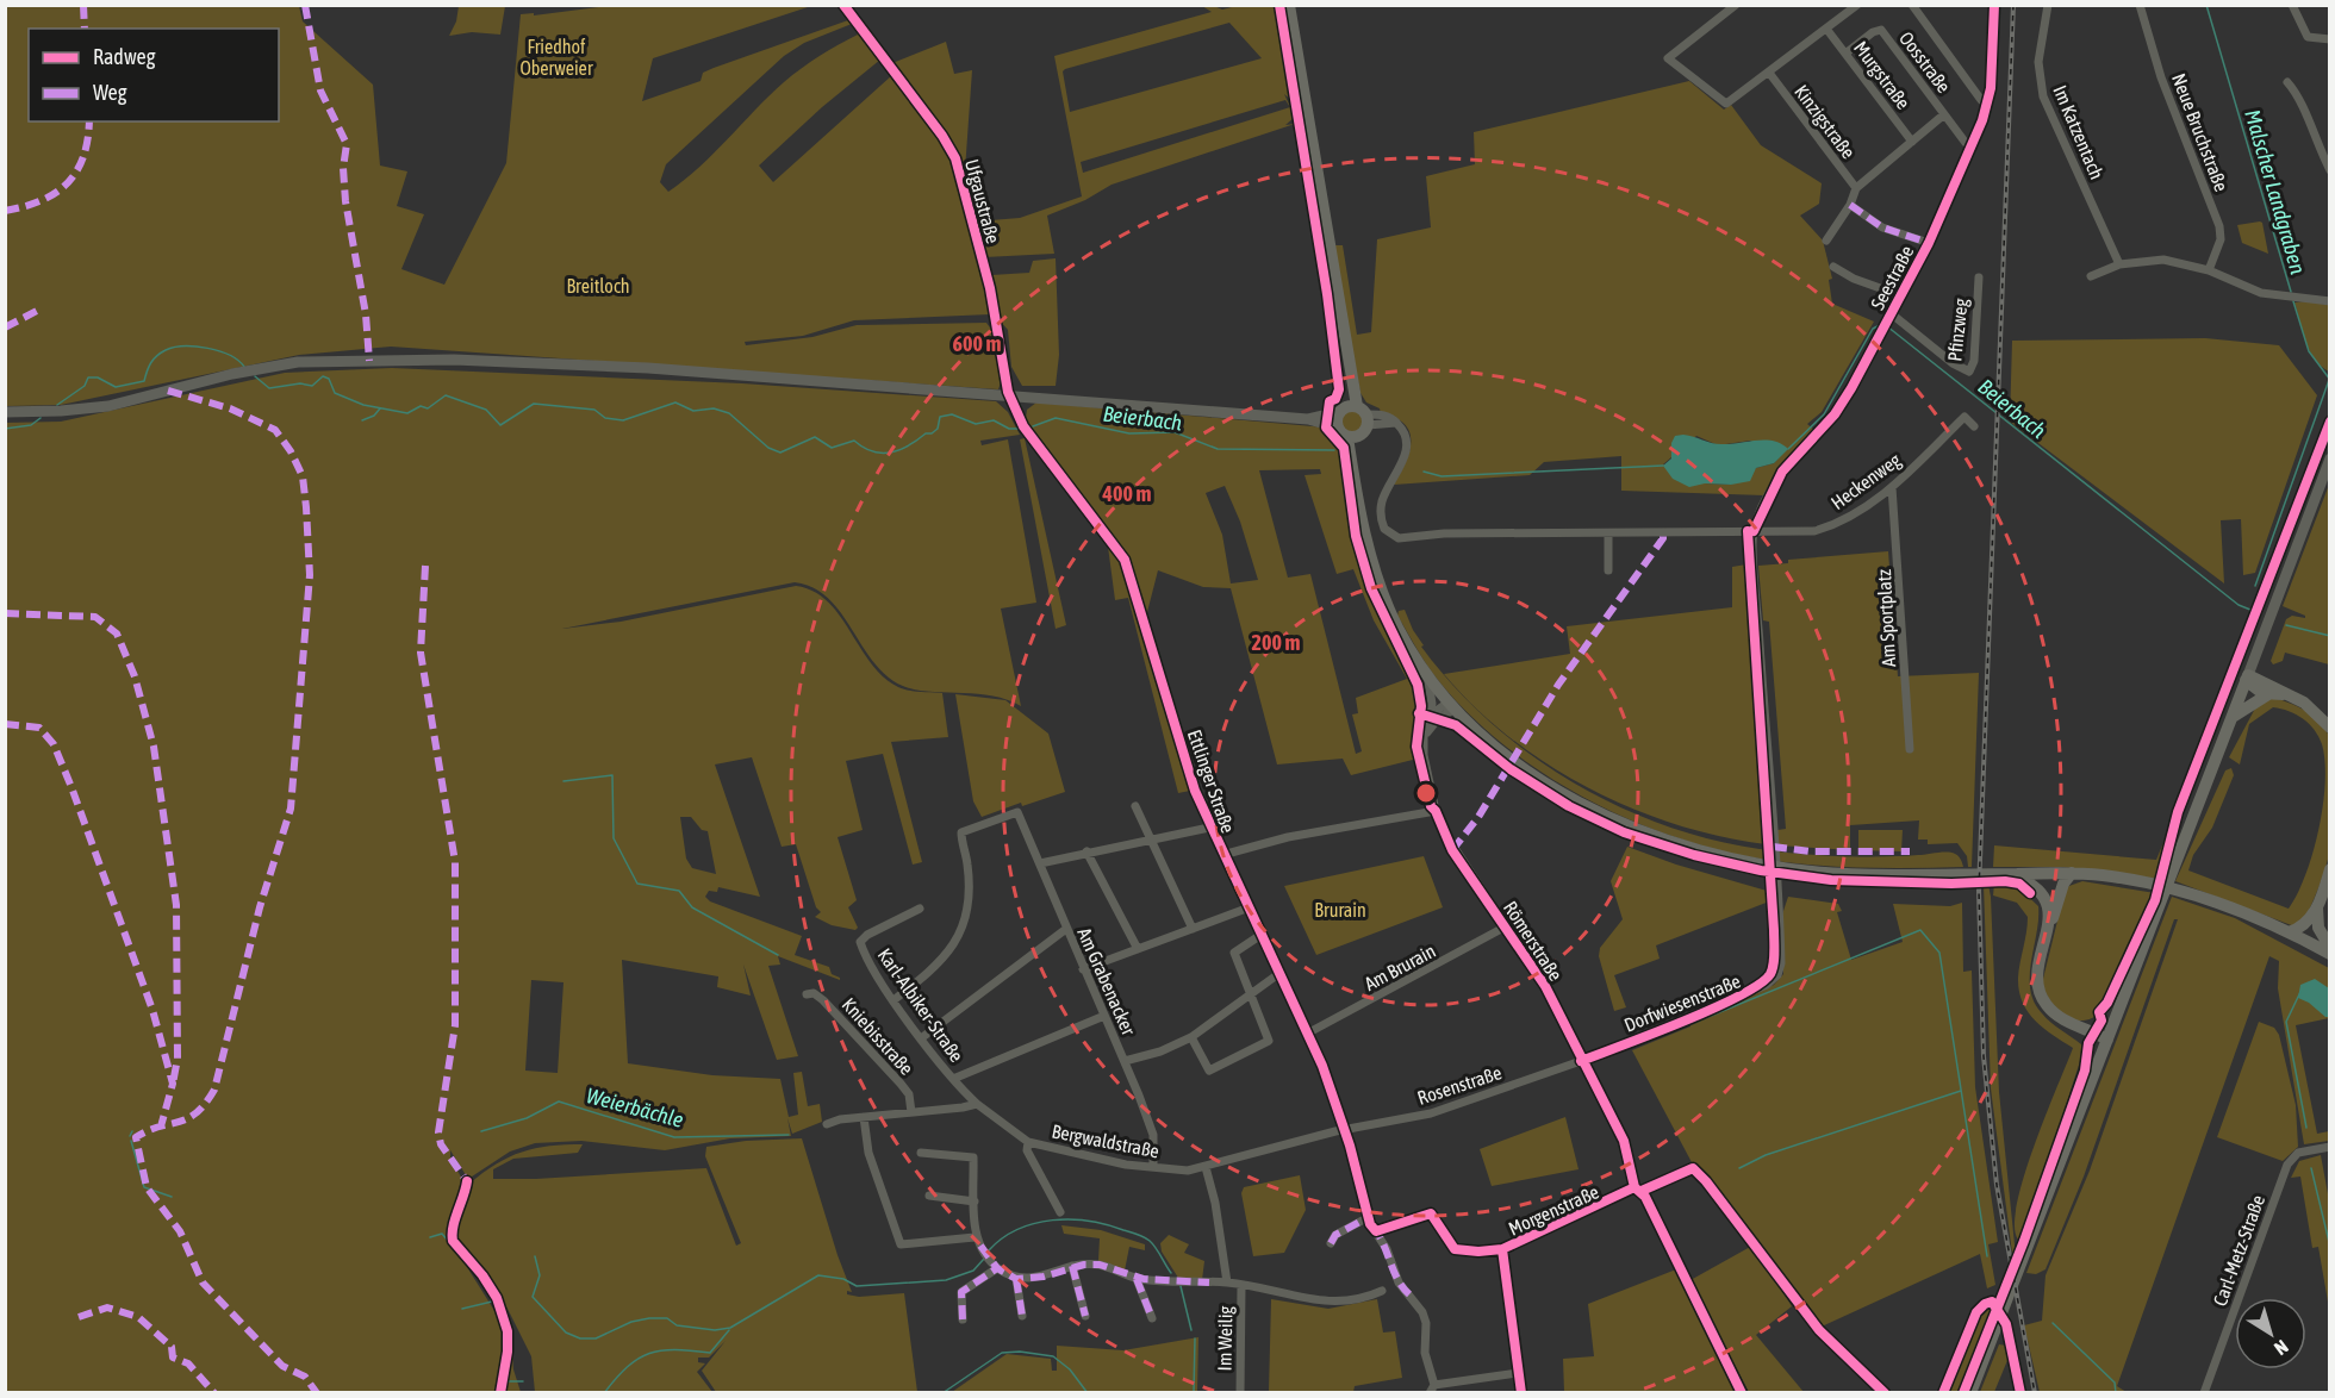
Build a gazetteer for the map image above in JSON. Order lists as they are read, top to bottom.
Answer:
{
  "streets": {
    "main road": ["Römerstraße"],
    "street": [
      "Oosstraße",
      "Murgstraße",
      "Kinzigstraße",
      "Im Katzentach",
      "Neue Bruchstraße",
      "Ufgaustraße",
      "Seestraße",
      "Pfinzweg",
      "Heckenweg",
      "Am Sportplatz",
      "Ettlinger Straße",
      "Am Brurain",
      "Am Grabenacker",
      "Dorfwiesenstraße",
      "Karl-Albiker-Straße",
      "Kniebisstraße",
      "Rosenstraße",
      "Bergwaldstraße",
      "Morgenstraße",
      "Carl-Metz-Straße",
      "Im Weilig"
    ]
  },
  "crossings": [
    ["Oosstraße", "Murgstraße"],
    ["Oosstraße", "Seestraße"],
    ["Ufgaustraße", "Ettlinger Straße"],
    ["Seestraße", "Pfinzweg"],
    ["Seestraße", "Heckenweg"],
    ["Seestraße", "Dorfwiesenstraße"],
    ["Heckenweg", "Am Sportplatz"],
    ["Heckenweg", "Dorfwiesenstraße"],
    ["Ettlinger Straße", "Am Brurain"],
    ["Ettlinger Straße", "Rosenstraße"],
    ["Ettlinger Straße", "Bergwaldstraße"],
    ["Ettlinger Straße", "Morgenstraße"],
    ["Römerstraße", "Am Brurain"],
    ["Römerstraße", "Dorfwiesenstraße"],
    ["Römerstraße", "Rosenstraße"],
    ["Römerstraße", "Morgenstraße"],
    ["Am Grabenacker", "Karl-Albiker-Straße"],
    ["Am Grabenacker", "Bergwaldstraße"],
    ["Dorfwiesenstraße", "Rosenstraße"],
    ["Karl-Albiker-Straße", "Bergwaldstraße"],
    ["Rosenstraße", "Bergwaldstraße"]
  ],
  "water": ["Malscher Landgraben", "Beierbach", "Weierbächle"],
  "parks": ["Friedhof Oberweier", "Breitloch", "Brurain"],
  "legend": ["Radweg", "Weg"],
  "north": "bottom right",
  "rings": ["600 m", "400 m", "200 m"]
}
